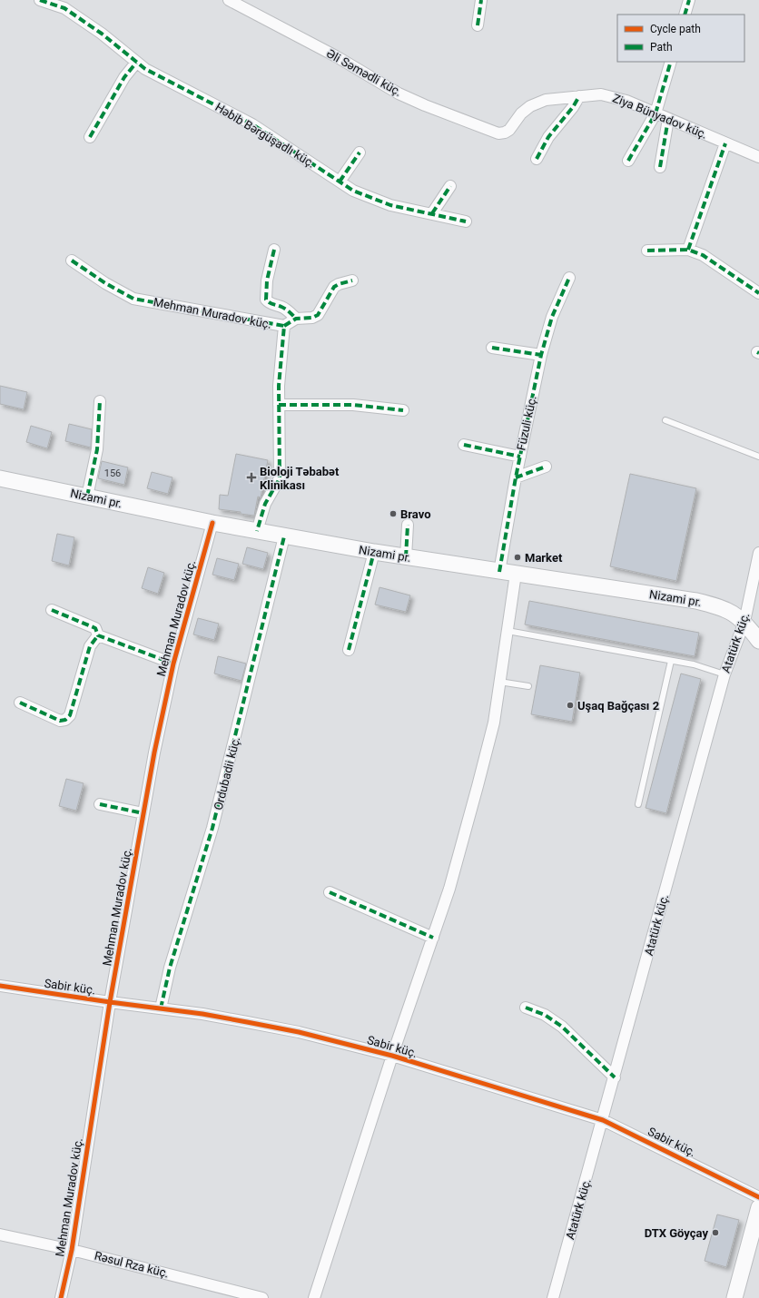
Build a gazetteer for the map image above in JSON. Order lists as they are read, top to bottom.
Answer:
{
  "streets": {
    "street": [
      "Əli Səmədli küç.",
      "Ziya Bünyadov küç.",
      "Həbib Bərgüşadlı küç.",
      "Mehman Muradov küç.",
      "Füzuli küç.",
      "Nizami pr.",
      "Atatürk küç.",
      "Ordubadii küç.",
      "Sabir küç.",
      "Rəsul Rza küç."
    ]
  },
  "crossings": [
    ["Əli Səmədli küç.", "Ziya Bünyadov küç."],
    ["Mehman Muradov küç.", "Nizami pr."],
    ["Mehman Muradov küç.", "Sabir küç."],
    ["Mehman Muradov küç.", "Rəsul Rza küç."],
    ["Füzuli küç.", "Nizami pr."],
    ["Nizami pr.", "Atatürk küç."],
    ["Nizami pr.", "Ordubadii küç."],
    ["Atatürk küç.", "Sabir küç."],
    ["Ordubadii küç.", "Sabir küç."]
  ],
  "places": {
    "health": ["Bioloji Təbabət Klinikası"],
    "other": [
      "Bravo",
      "Market",
      "Uşaq Bağçası 2",
      "DTX Göyçay"
    ]
  },
  "house_numbers": ["156"],
  "legend": ["Cycle path", "Path"]
}
